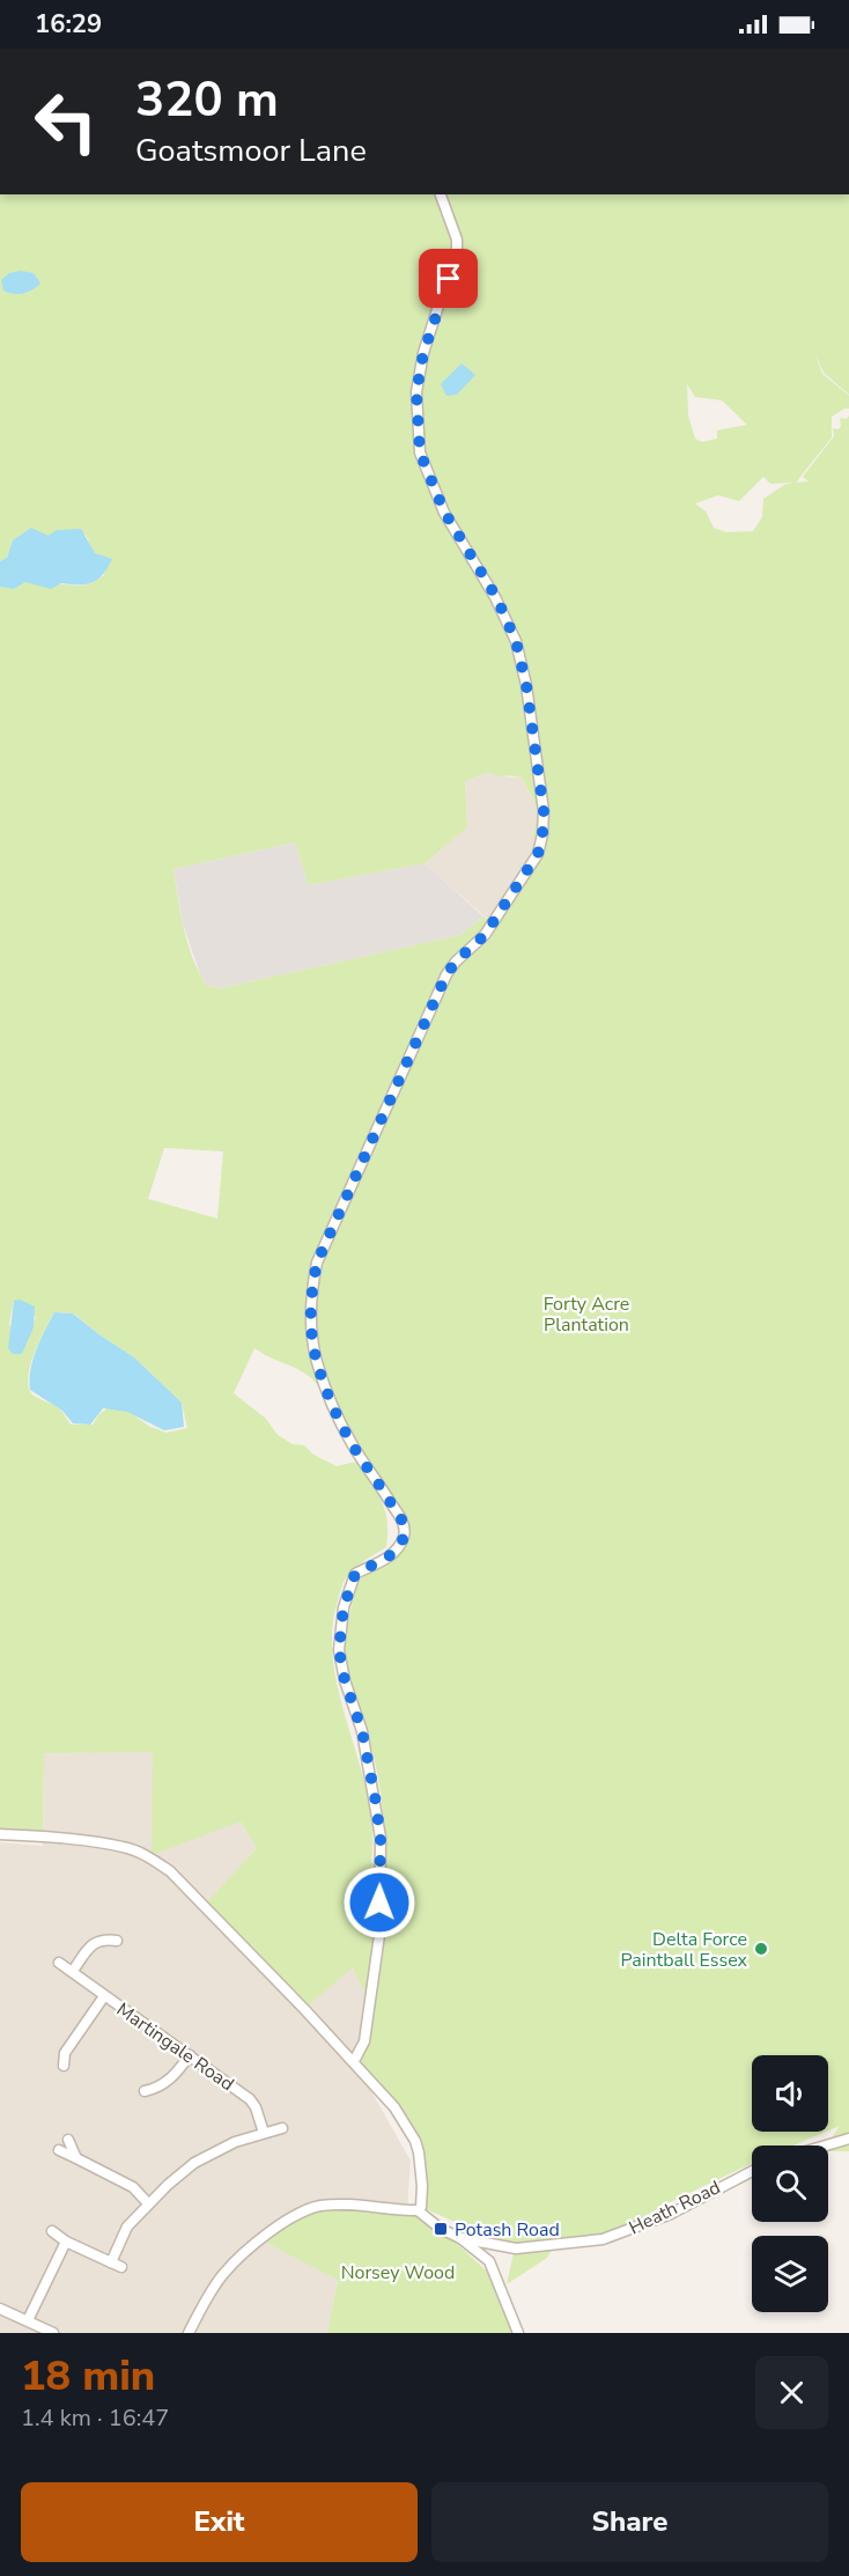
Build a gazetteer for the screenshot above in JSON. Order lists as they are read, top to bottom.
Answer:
{
  "streets": {
    "street": ["Martingale Road", "Heath Road"]
  },
  "parks": ["Forty Acre Plantation", "Norsey Wood"],
  "places": {
    "other": ["Delta Force Paintball Essex"],
    "transit": ["Potash Road"]
  },
  "page": {
    "status": "16:29",
    "turn": ["320 m", "Goatsmoor Lane"],
    "heading": ["18 min", "1.4 km · 16:47"],
    "buttons": ["Exit", "Share"]
  }
}
